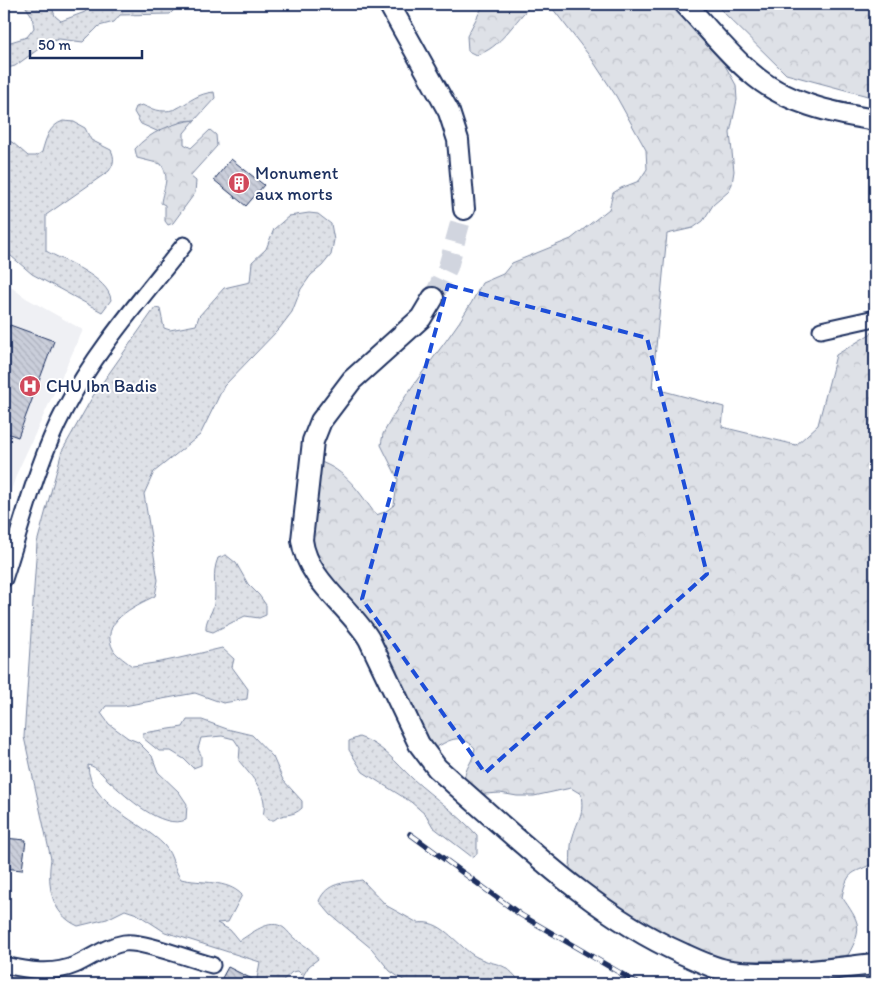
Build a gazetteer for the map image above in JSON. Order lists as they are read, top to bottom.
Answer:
{
  "places": {
    "building": ["Monument aux morts"],
    "hospital": ["CHU Ibn Badis"]
  },
  "scale_bar": "50 m"
}
